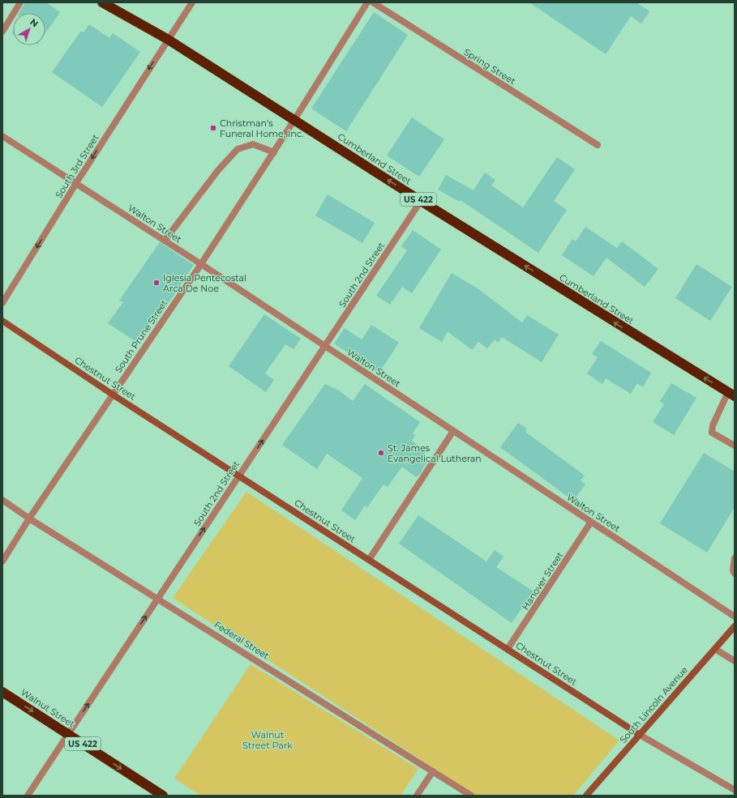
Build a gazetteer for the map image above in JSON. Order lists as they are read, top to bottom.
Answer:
{
  "streets": {
    "highway": ["Cumberland Street", "US 422", "Walnut Street"],
    "street": [
      "Spring Street",
      "South 3rd Street",
      "Walton Street",
      "South 2nd Street",
      "South Prune Street",
      "Chestnut Street",
      "Hanover Street",
      "Federal Street",
      "South Lincoln Avenue"
    ]
  },
  "crossings": [
    ["Cumberland Street", "South 3rd Street"],
    ["Cumberland Street", "South 2nd Street"],
    ["Cumberland Street", "South Prune Street"],
    ["South 3rd Street", "Walton Street"],
    ["Walton Street", "South 2nd Street"],
    ["Walton Street", "South Prune Street"],
    ["Walton Street", "Hanover Street"],
    ["South 2nd Street", "Chestnut Street"],
    ["South 2nd Street", "Federal Street"],
    ["South 2nd Street", "Walnut Street"],
    ["South Prune Street", "Chestnut Street"],
    ["South Prune Street", "Federal Street"],
    ["Chestnut Street", "Hanover Street"],
    ["Chestnut Street", "South Lincoln Avenue"]
  ],
  "one_way": [
    "Cumberland Street",
    "South 3rd Street",
    "South 2nd Street",
    "Walnut Street"
  ],
  "parks": ["Walnut Street Park"],
  "places": ["Christman's Funeral Home, Inc.", "Iglesia Pentecostal Arca De Noe", "St. James Evangelical Lutheran"],
  "north": "top right"
}
